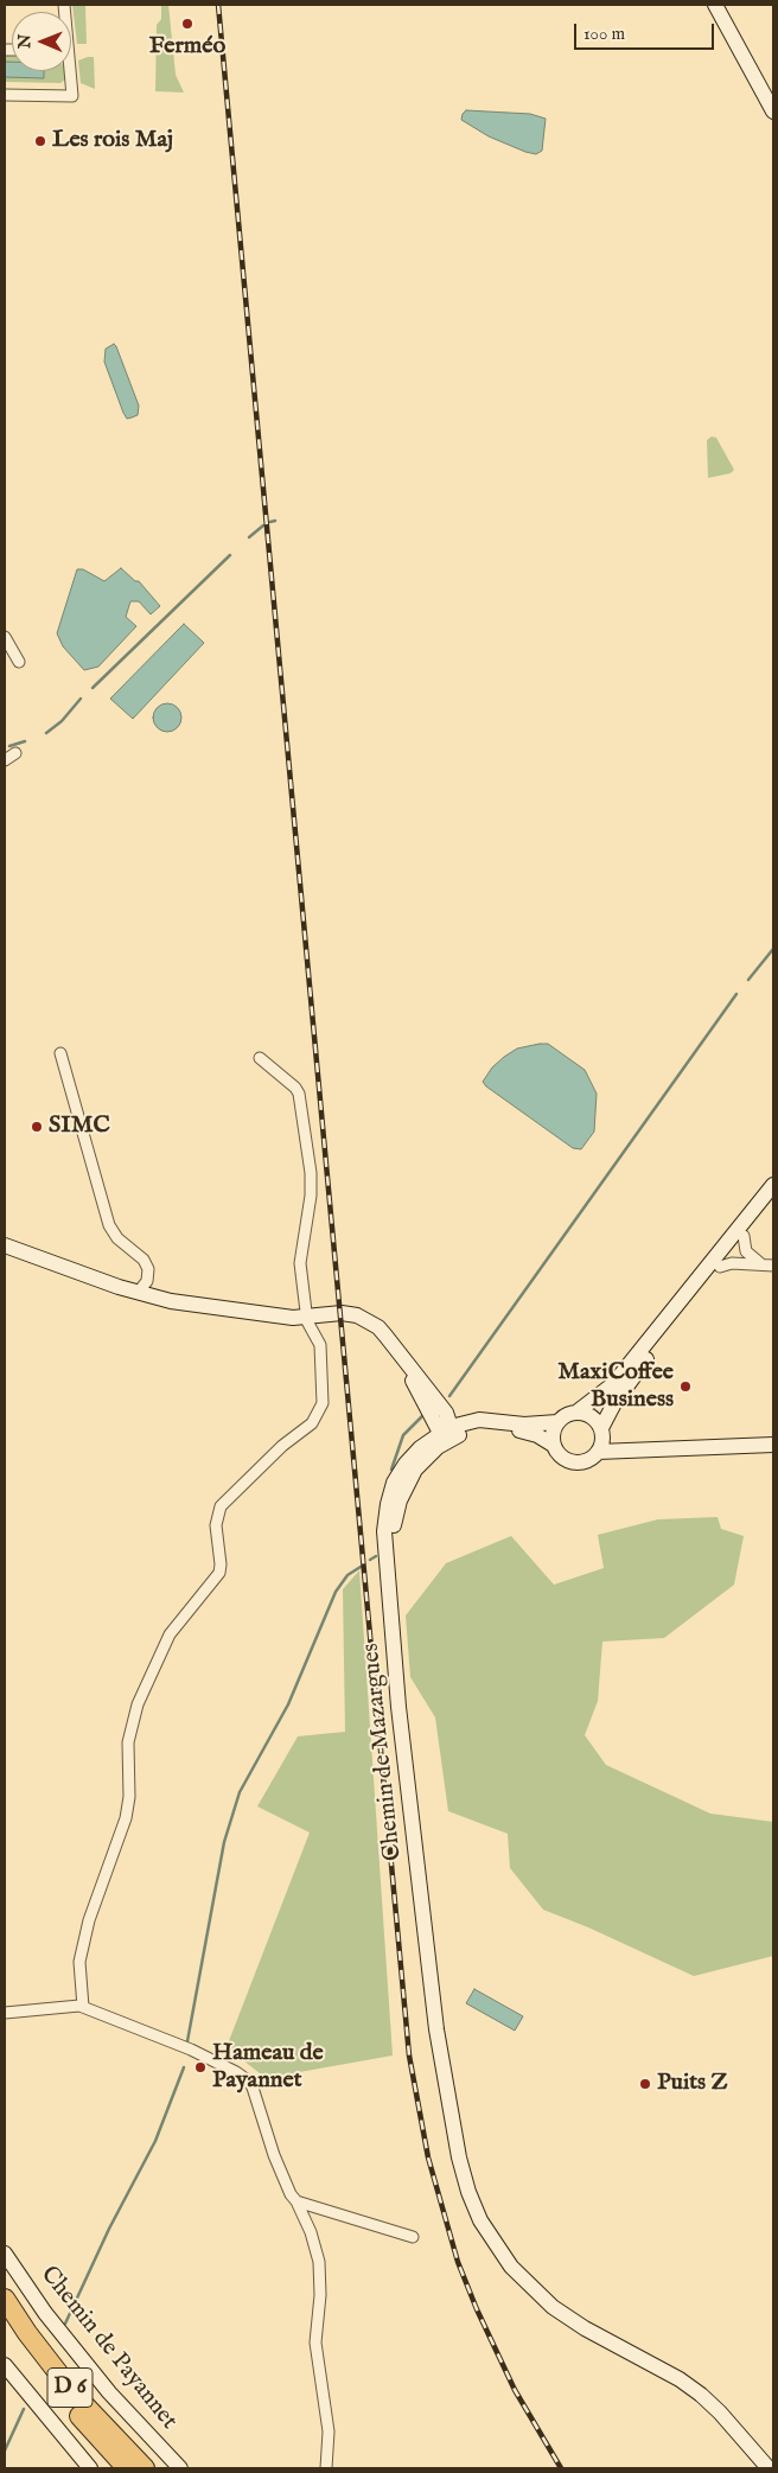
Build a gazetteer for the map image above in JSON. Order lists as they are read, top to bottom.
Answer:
{
  "streets": {
    "highway": ["D 6"],
    "main road": ["Chemin de Mazargues", "Chemin de Payannet"]
  },
  "places": [
    "Ferméo",
    "Les rois Maj",
    "SIMC",
    "MaxiCoffee Business",
    "Hameau de Payannet",
    "Puits Z"
  ],
  "scale_bar": "100 m",
  "north": "left"
}
